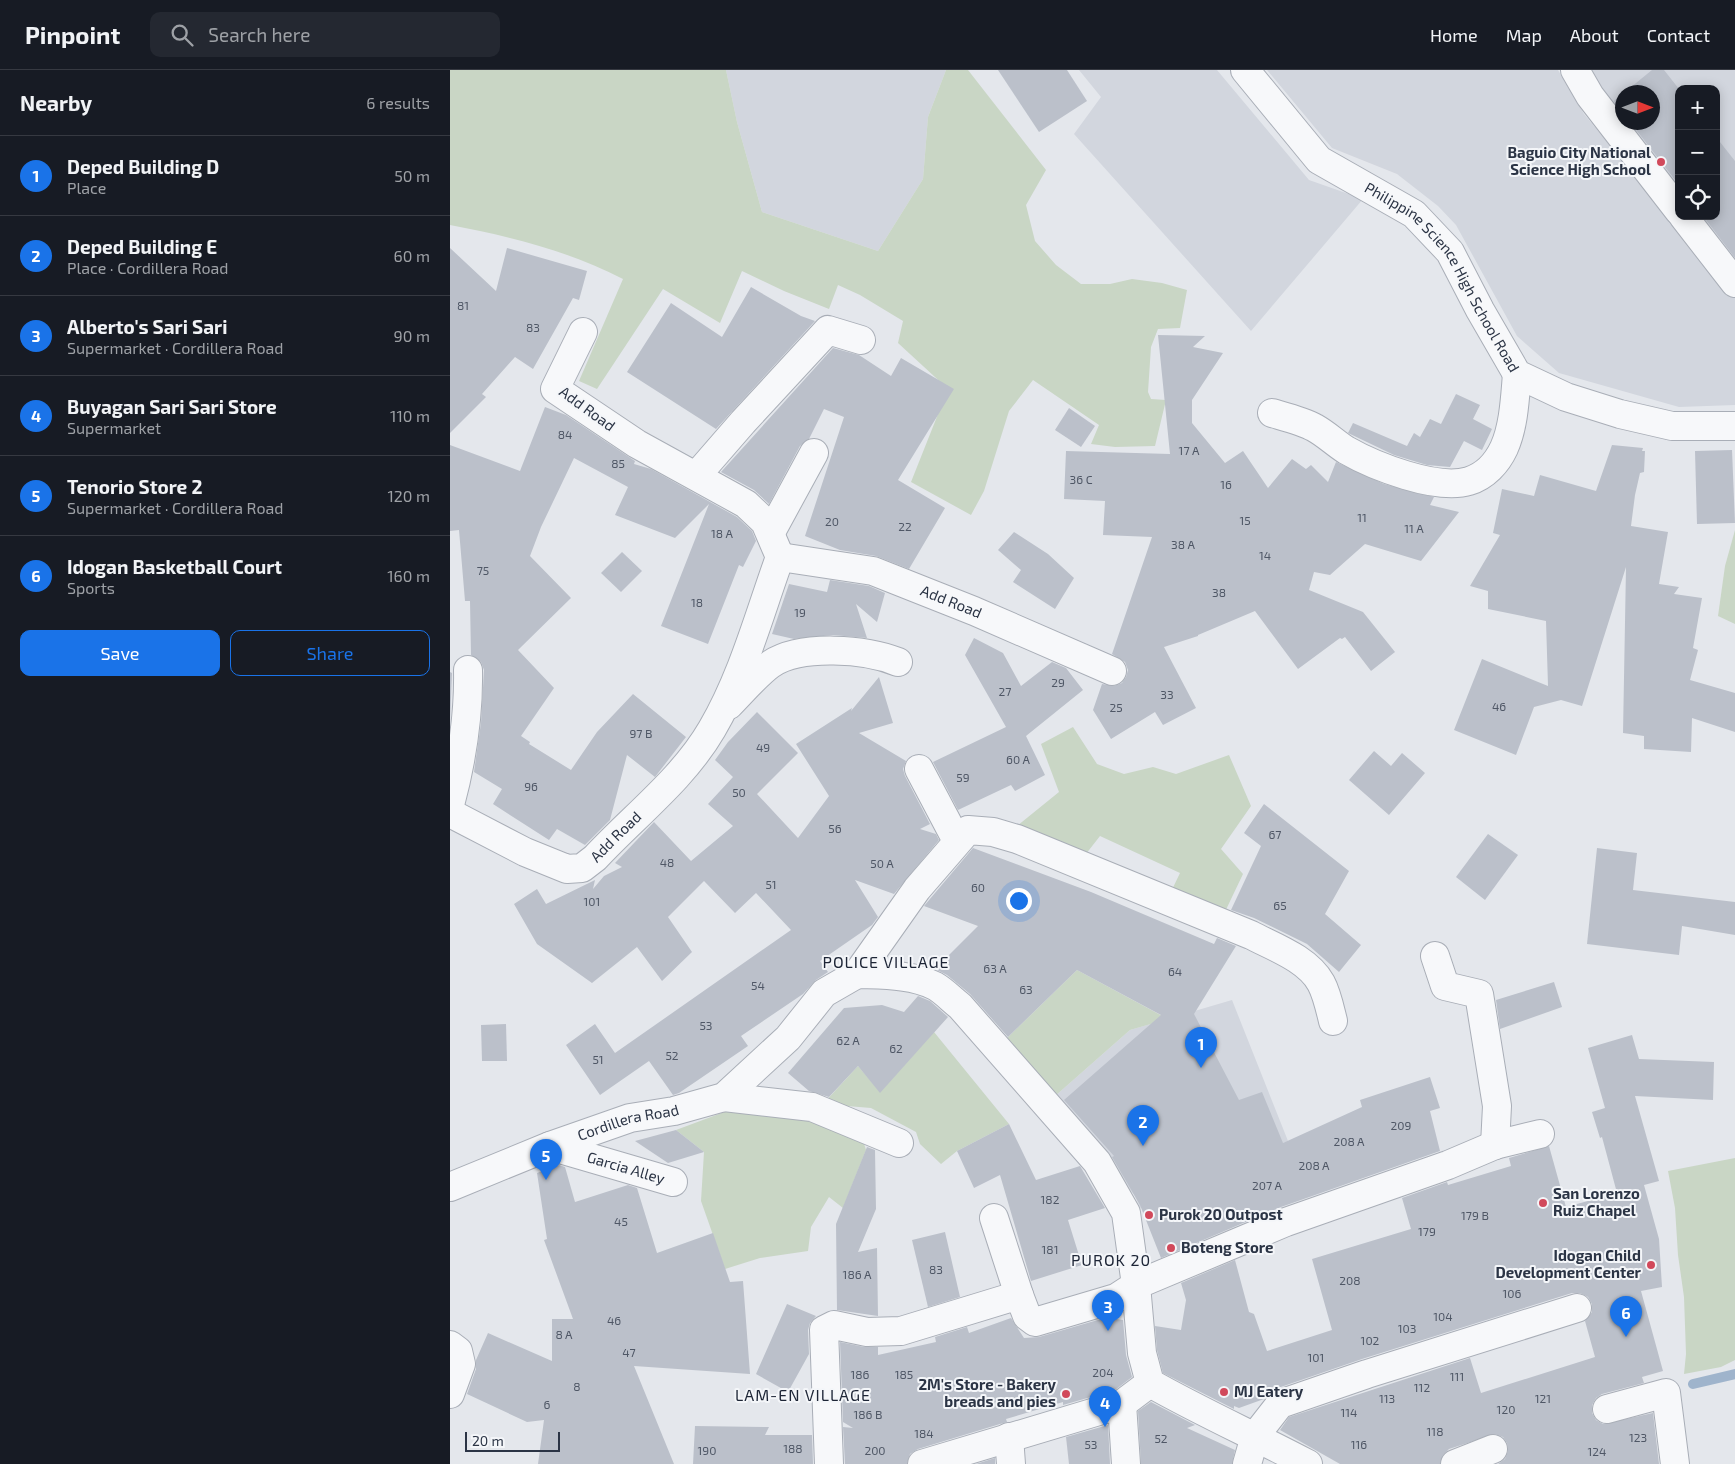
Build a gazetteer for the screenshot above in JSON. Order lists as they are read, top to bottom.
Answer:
{
  "streets": {
    "street": [
      "Philippine Science High School Road",
      "Add Road",
      "Cordillera Road",
      "Garcia Alley"
    ]
  },
  "crossings": [
    ["Cordillera Road", "Garcia Alley"]
  ],
  "districts": ["POLICE VILLAGE", "PUROK 20", "LAM-EN VILLAGE"],
  "places": [
    "Baguio City National Science High School",
    "San Lorenzo Ruiz Chapel",
    "Purok 20 Outpost",
    "Boteng Store",
    "Idogan Child Development Center",
    "MJ Eatery",
    "2M's Store - Bakery breads and pies"
  ],
  "house_numbers": [
    "81",
    "83",
    "84",
    "17 A",
    "85",
    "36 C",
    "16",
    "11",
    "15",
    "20",
    "22",
    "11 A",
    "18 A",
    "38 A",
    "14",
    "75",
    "38",
    "18",
    "19",
    "29",
    "27",
    "33",
    "46",
    "25",
    "97 B",
    "49",
    "60 A",
    "59",
    "96",
    "50",
    "56",
    "67",
    "48",
    "50 A",
    "51",
    "60",
    "101",
    "65",
    "63 A",
    "64",
    "54",
    "63",
    "53",
    "62 A",
    "62",
    "52",
    "51",
    "209",
    "208 A",
    "208 A",
    "207 A",
    "182",
    "179 B",
    "45",
    "179",
    "181",
    "83",
    "186 A",
    "208",
    "106",
    "104",
    "46",
    "103",
    "8 A",
    "102",
    "47",
    "101",
    "204",
    "186",
    "185",
    "111",
    "8",
    "112",
    "113",
    "121",
    "6",
    "120",
    "114",
    "186 B",
    "118",
    "184",
    "123",
    "52",
    "53",
    "116",
    "188",
    "190",
    "200",
    "124"
  ],
  "scale_bar": "20 m",
  "north": "right",
  "page": {
    "header": "Pinpoint",
    "search": "Search here",
    "nav": [
      "Home",
      "Map",
      "About",
      "Contact"
    ],
    "heading": ["Nearby", "6 results"],
    "map_buttons": ["+", "−"],
    "list": [
      {
        "mark": "1",
        "name": "Deped Building D",
        "note": "Place",
        "value": "50 m"
      },
      {
        "mark": "2",
        "name": "Deped Building E",
        "note": "Place · Cordillera Road",
        "value": "60 m"
      },
      {
        "mark": "3",
        "name": "Alberto's Sari Sari",
        "note": "Supermarket · Cordillera Road",
        "value": "90 m"
      },
      {
        "mark": "4",
        "name": "Buyagan Sari Sari Store",
        "note": "Supermarket",
        "value": "110 m"
      },
      {
        "mark": "5",
        "name": "Tenorio Store 2",
        "note": "Supermarket · Cordillera Road",
        "value": "120 m"
      },
      {
        "mark": "6",
        "name": "Idogan Basketball Court",
        "note": "Sports",
        "value": "160 m"
      }
    ],
    "buttons": ["Save", "Share"],
    "pins": [
      "1",
      "2",
      "5",
      "3",
      "6",
      "4"
    ],
    "scale": "20 m"
  }
}
